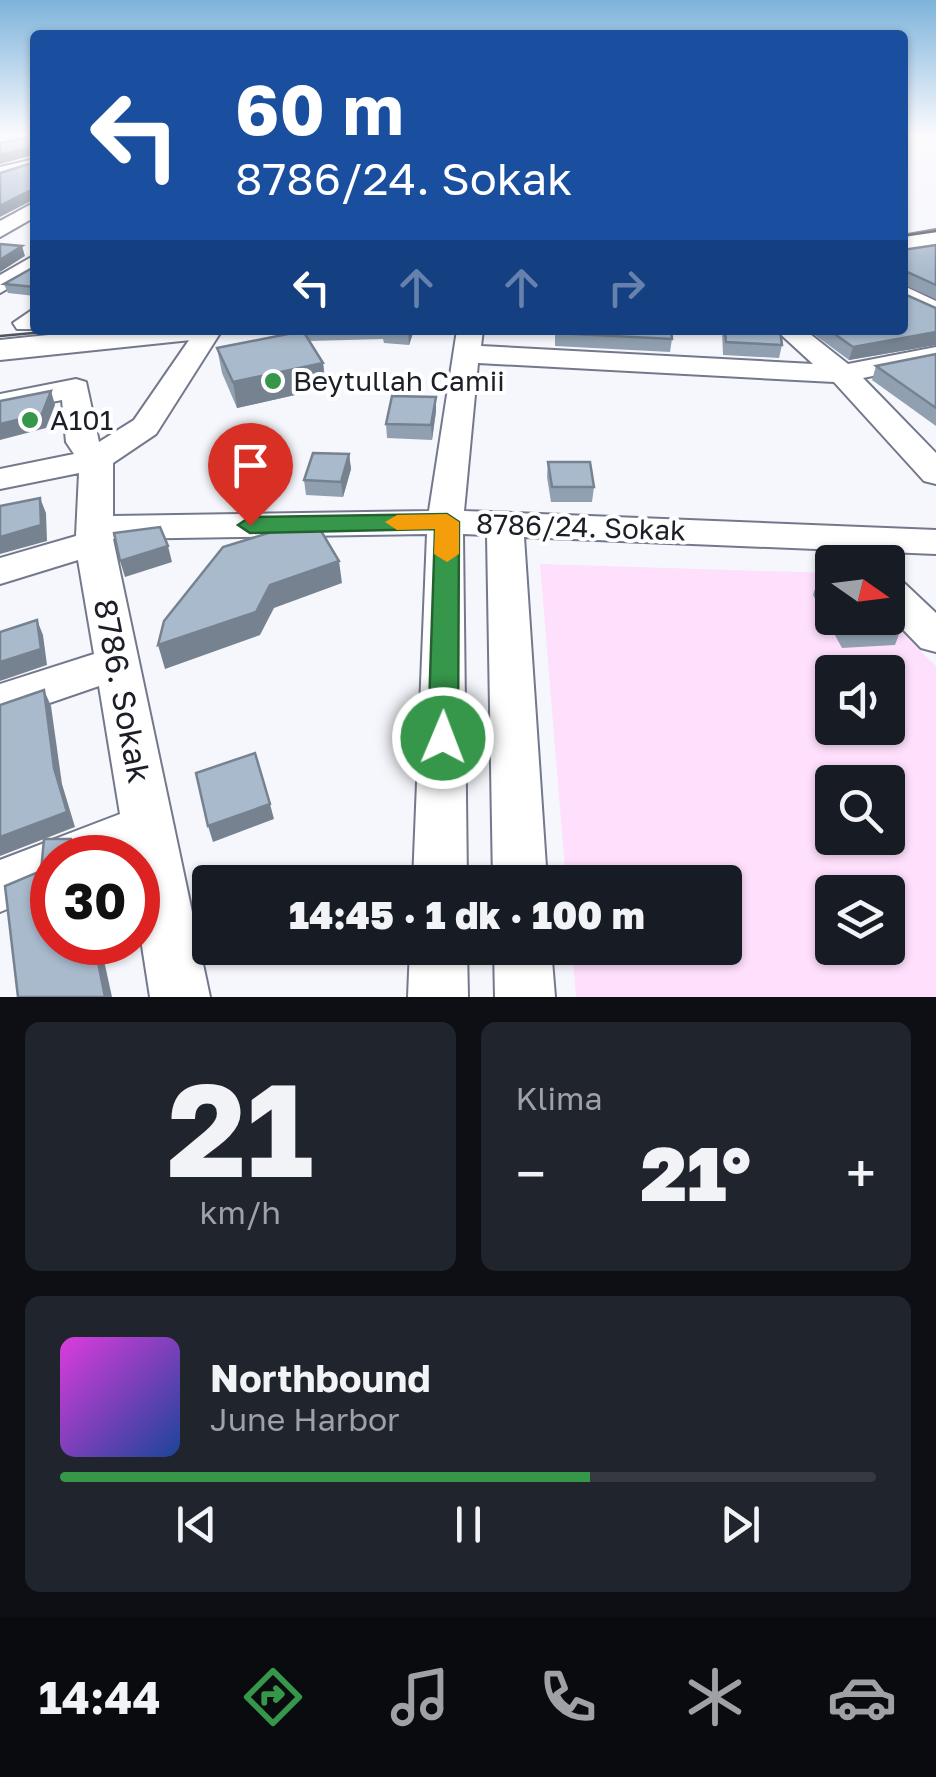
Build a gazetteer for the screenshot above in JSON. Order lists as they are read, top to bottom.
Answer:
{
  "streets": {
    "street": ["8786/24. Sokak", "8786. Sokak"]
  },
  "crossings": [
    ["8786/24. Sokak", "8786. Sokak"]
  ],
  "places": ["Beytullah Camii", "A101"],
  "north": "right",
  "page": {
    "turn": ["60 m", "8786/24. Sokak"],
    "limit": "30",
    "trip": "14:45 · 1 dk · 100 m",
    "tile": [
      ["21", "km/h"],
      "Klima"
    ],
    "heat": ["−", "21°", "+"],
    "song": ["Northbound", "June Harbor"],
    "tabs": "14:44"
  }
}
